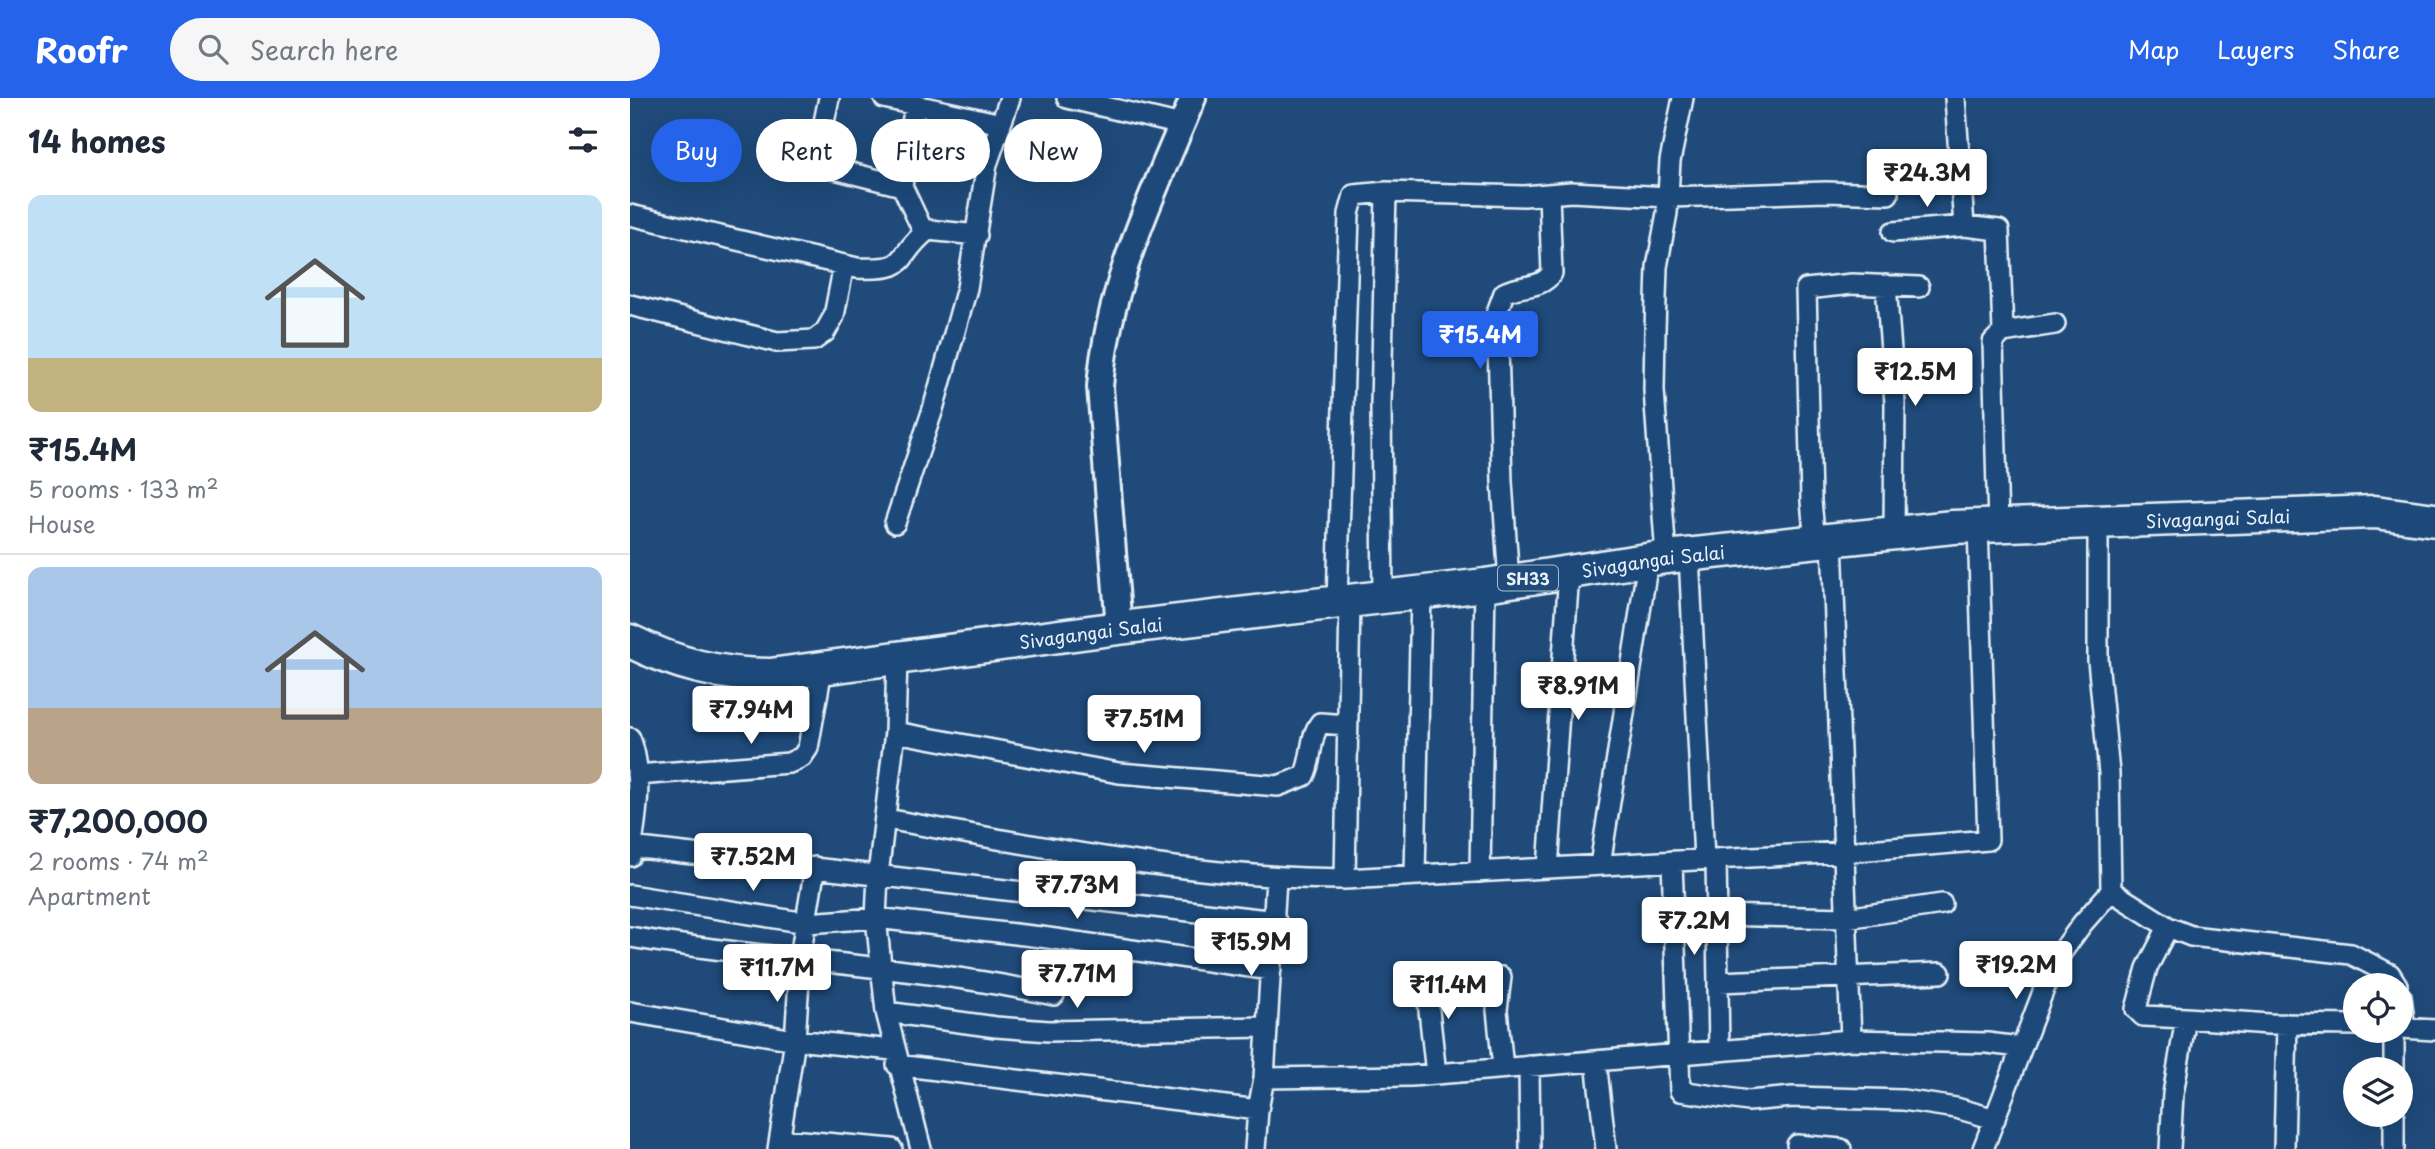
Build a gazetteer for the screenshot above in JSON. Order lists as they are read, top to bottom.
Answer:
{
  "streets": {
    "main road": ["Sivagangai Salai", "SH33"]
  },
  "page": {
    "header": "Roofr",
    "search": "Search here",
    "nav": ["Map", "Layers", "Share"],
    "heading": "14 homes",
    "chip": [
      "Buy",
      "Rent",
      "Filters",
      "New"
    ],
    "price": [
      "₹24.3M",
      "₹15.4M",
      "₹12.5M",
      "₹8.91M",
      "₹7.94M",
      "₹7.51M",
      "₹7.52M",
      "₹7.73M",
      "₹7.2M",
      "₹15.9M",
      "₹19.2M",
      "₹11.7M",
      "₹7.71M",
      "₹11.4M"
    ],
    "list": [
      {
        "name": "₹15.4M",
        "note": "5 rooms · 133 m² · House"
      },
      {
        "name": "₹7,200,000",
        "note": "2 rooms · 74 m² · Apartment"
      }
    ]
  }
}
